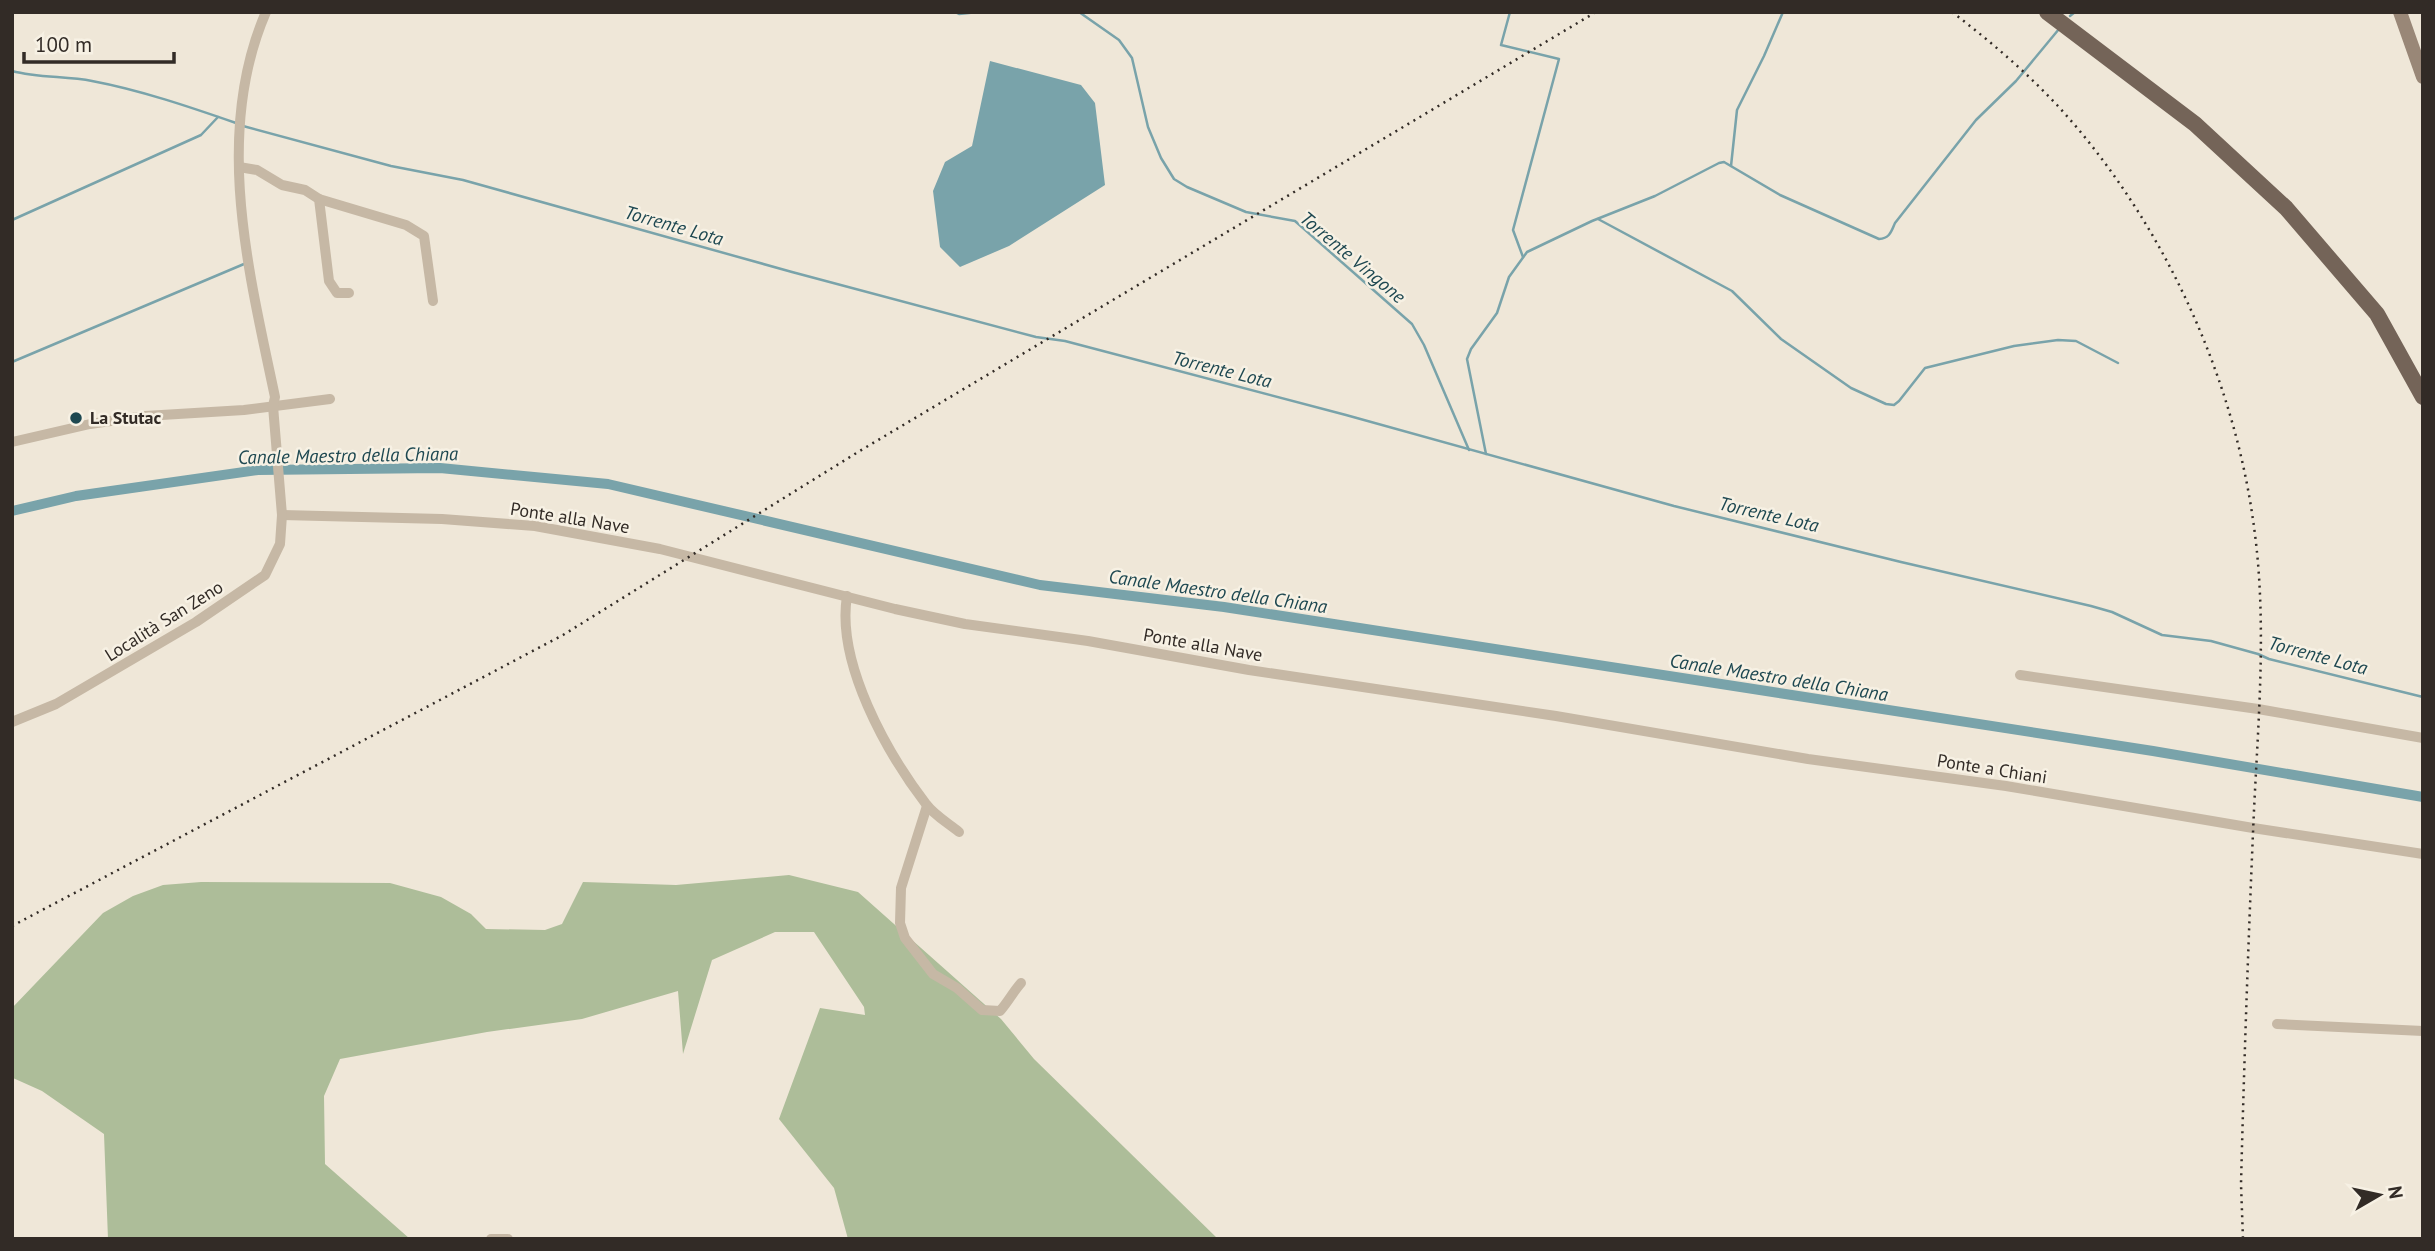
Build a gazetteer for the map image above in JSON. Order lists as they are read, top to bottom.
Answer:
{
  "streets": {
    "street": ["Ponte alla Nave", "Località San Zeno", "Ponte a Chiani"]
  },
  "crossings": [
    ["Ponte alla Nave", "Località San Zeno"],
    ["Ponte alla Nave", "Ponte a Chiani"]
  ],
  "water": ["Torrente Lota", "Torrente Vingone", "Canale Maestro della Chiana"],
  "places": ["La Stutac"],
  "scale_bar": "100 m",
  "north": "right"
}
